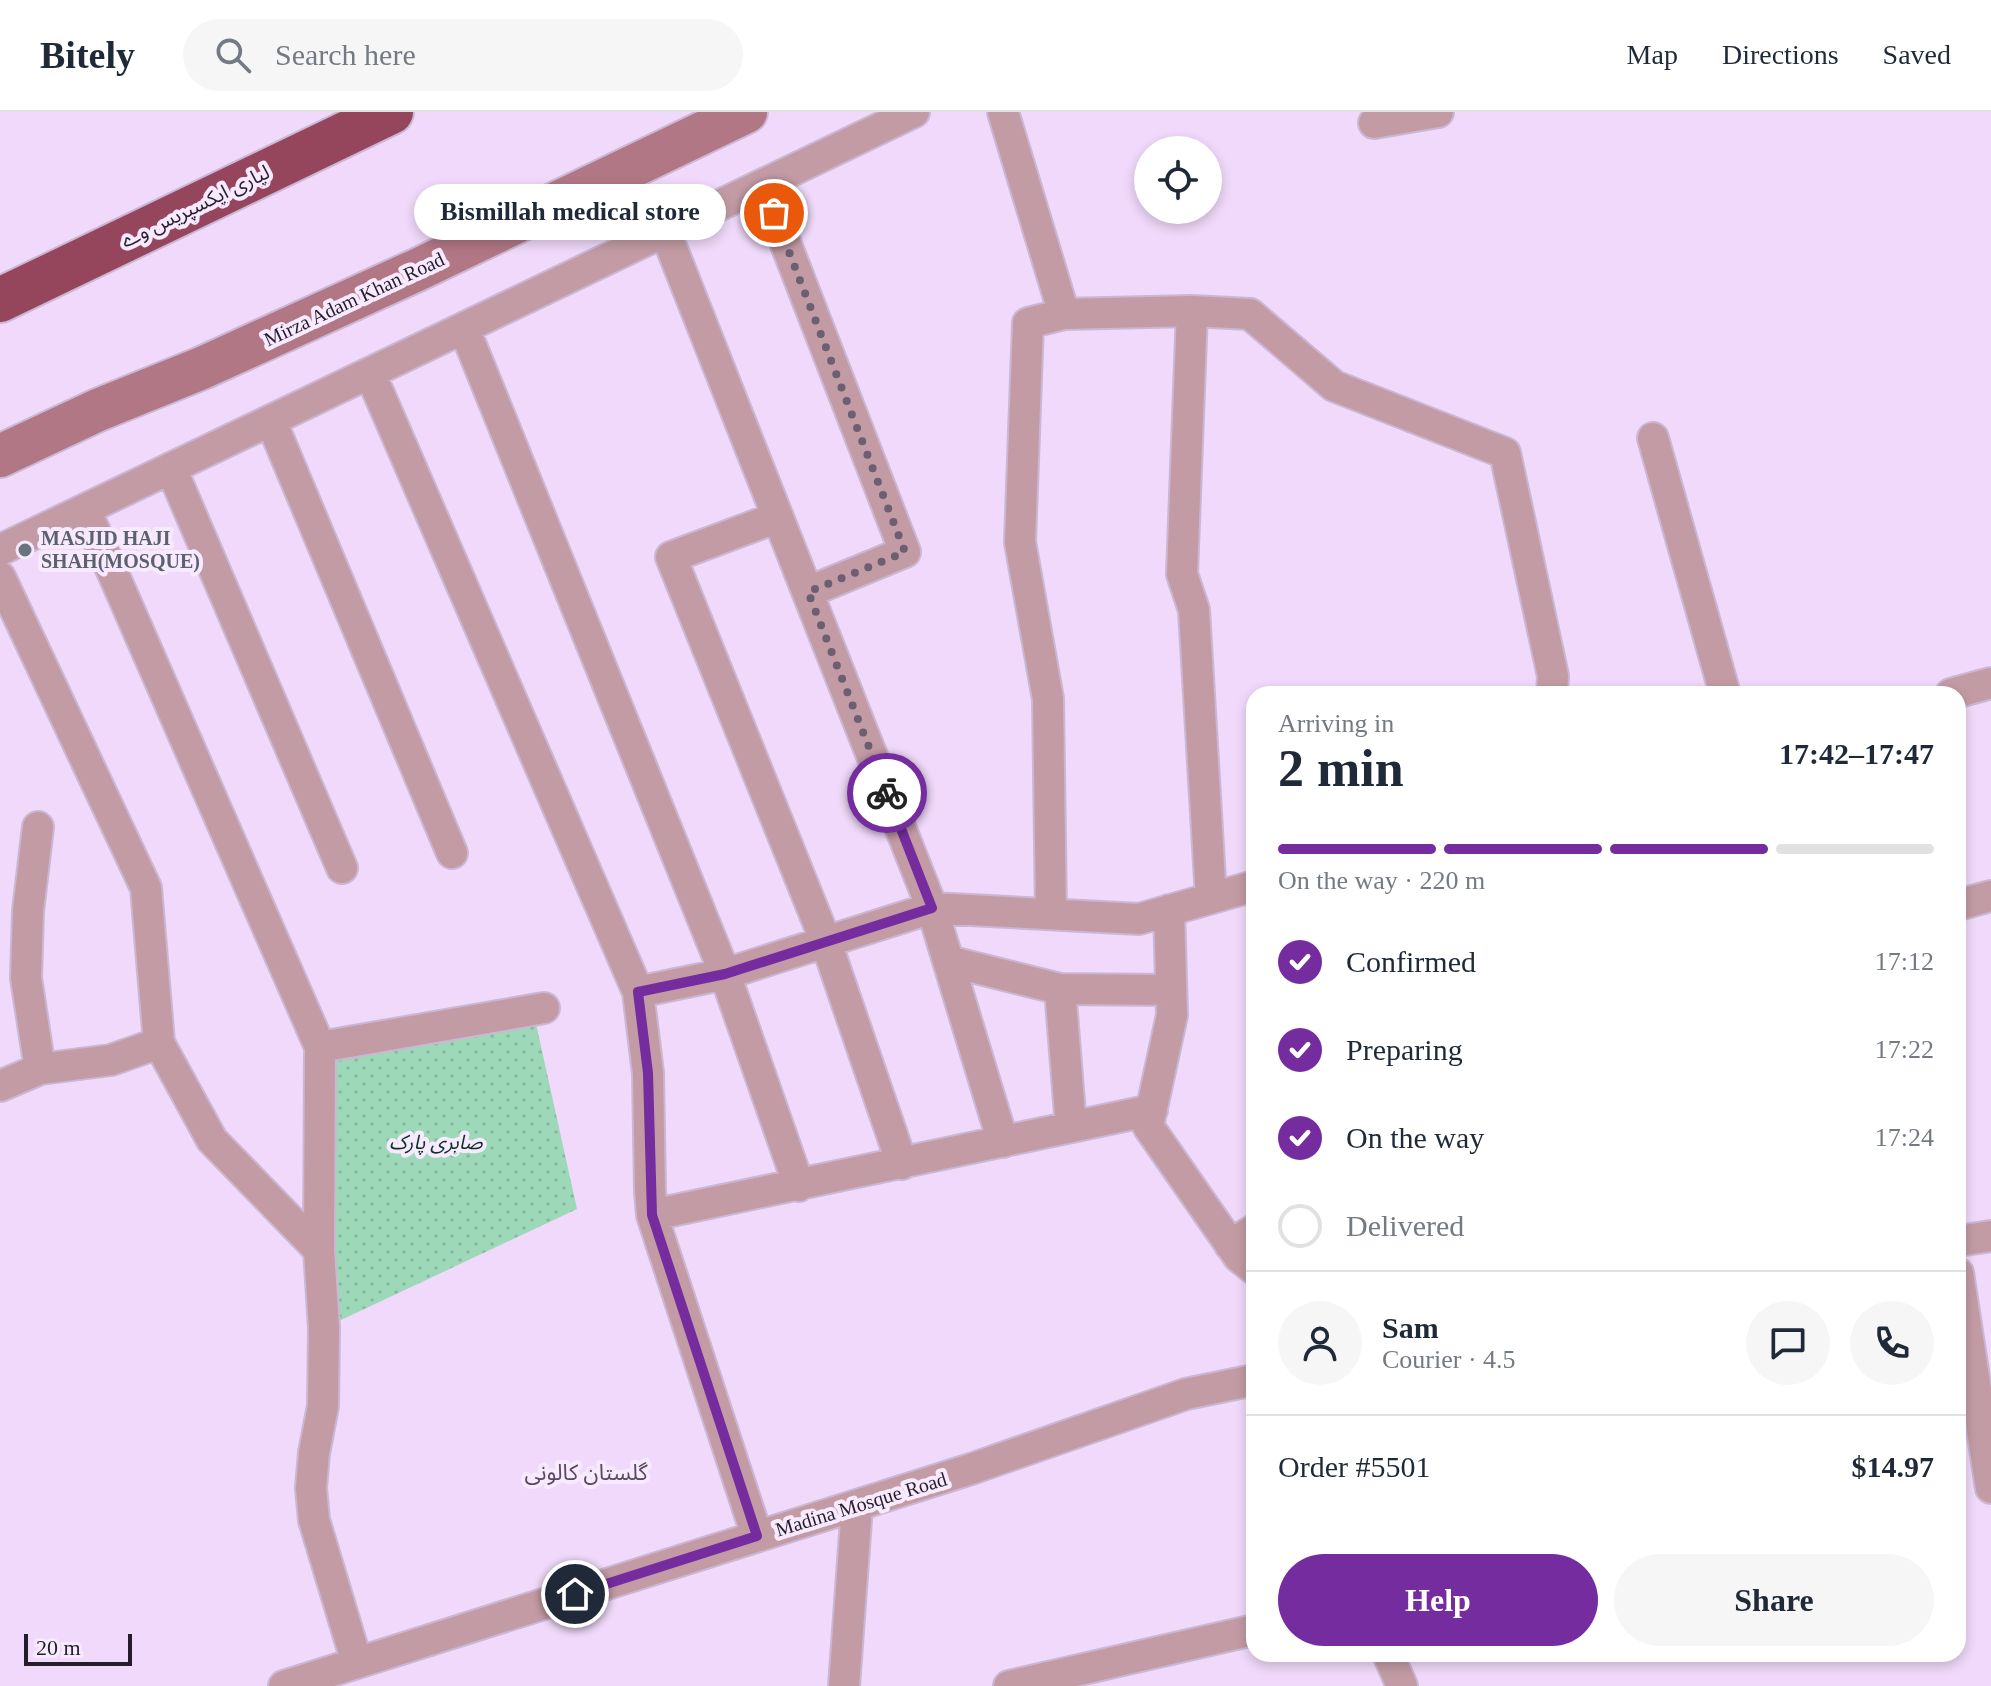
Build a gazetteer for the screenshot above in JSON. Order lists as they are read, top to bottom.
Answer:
{
  "streets": {
    "highway": ["لیاری ایکسپریس وے"],
    "main road": ["Mirza Adam Khan Road"],
    "street": ["Madina Mosque Road"]
  },
  "districts": ["گلستان کالونی"],
  "parks": ["صابری پارک"],
  "places": ["Bismillah medical store", "MASJID HAJI SHAH(MOSQUE)"],
  "scale_bar": "20 m",
  "page": {
    "header": "Bitely",
    "search": "Search here",
    "nav": ["Map", "Directions", "Saved"],
    "bubble": "Bismillah medical store",
    "heading": ["2 min", "Arriving in", "17:42–17:47"],
    "panel": [
      "Sam",
      "Courier · 4.5",
      "Order #5501",
      "$14.97"
    ],
    "bar": "On the way · 220 m",
    "list": [
      ["Confirmed", "17:12"],
      ["Preparing", "17:22"],
      ["On the way", "17:24"],
      "Delivered"
    ],
    "buttons": ["Help", "Share"],
    "scale": "20 m"
  }
}
